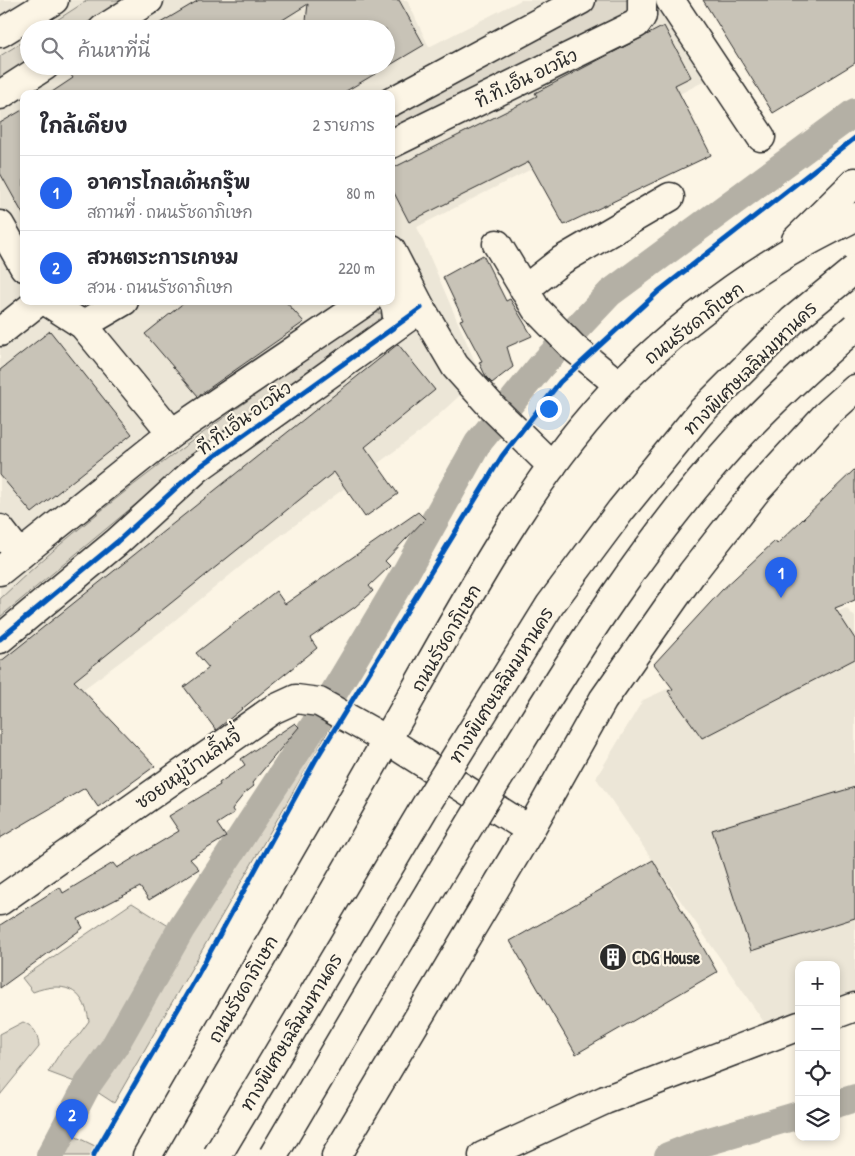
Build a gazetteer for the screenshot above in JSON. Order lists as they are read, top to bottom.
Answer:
{
  "streets": {
    "main road": [
      "ที.ที.เอ็น อเวนิว",
      "ถนนรัชดาภิเษก",
      "ทางพิเศษเฉลิมมหานคร",
      "ซอยหมู่บ้านลิ้นจี่"
    ]
  },
  "crossings": [
    ["ถนนรัชดาภิเษก", "ซอยหมู่บ้านลิ้นจี่"]
  ],
  "places": {
    "building": ["CDG House"]
  },
  "page": {
    "search": "ค้นหาที่นี่",
    "heading": ["ใกล้เคียง", "2 รายการ"],
    "list": [
      {
        "mark": "1",
        "name": "อาคารโกลเด้นกรุ๊พ",
        "note": "สถานที่ · ถนนรัชดาภิเษก",
        "value": "80 m"
      },
      {
        "mark": "2",
        "name": "สวนตระการเกษม",
        "note": "สวน · ถนนรัชดาภิเษก",
        "value": "220 m"
      }
    ],
    "pins": ["1", "2"],
    "map_buttons": ["+", "−"]
  }
}
